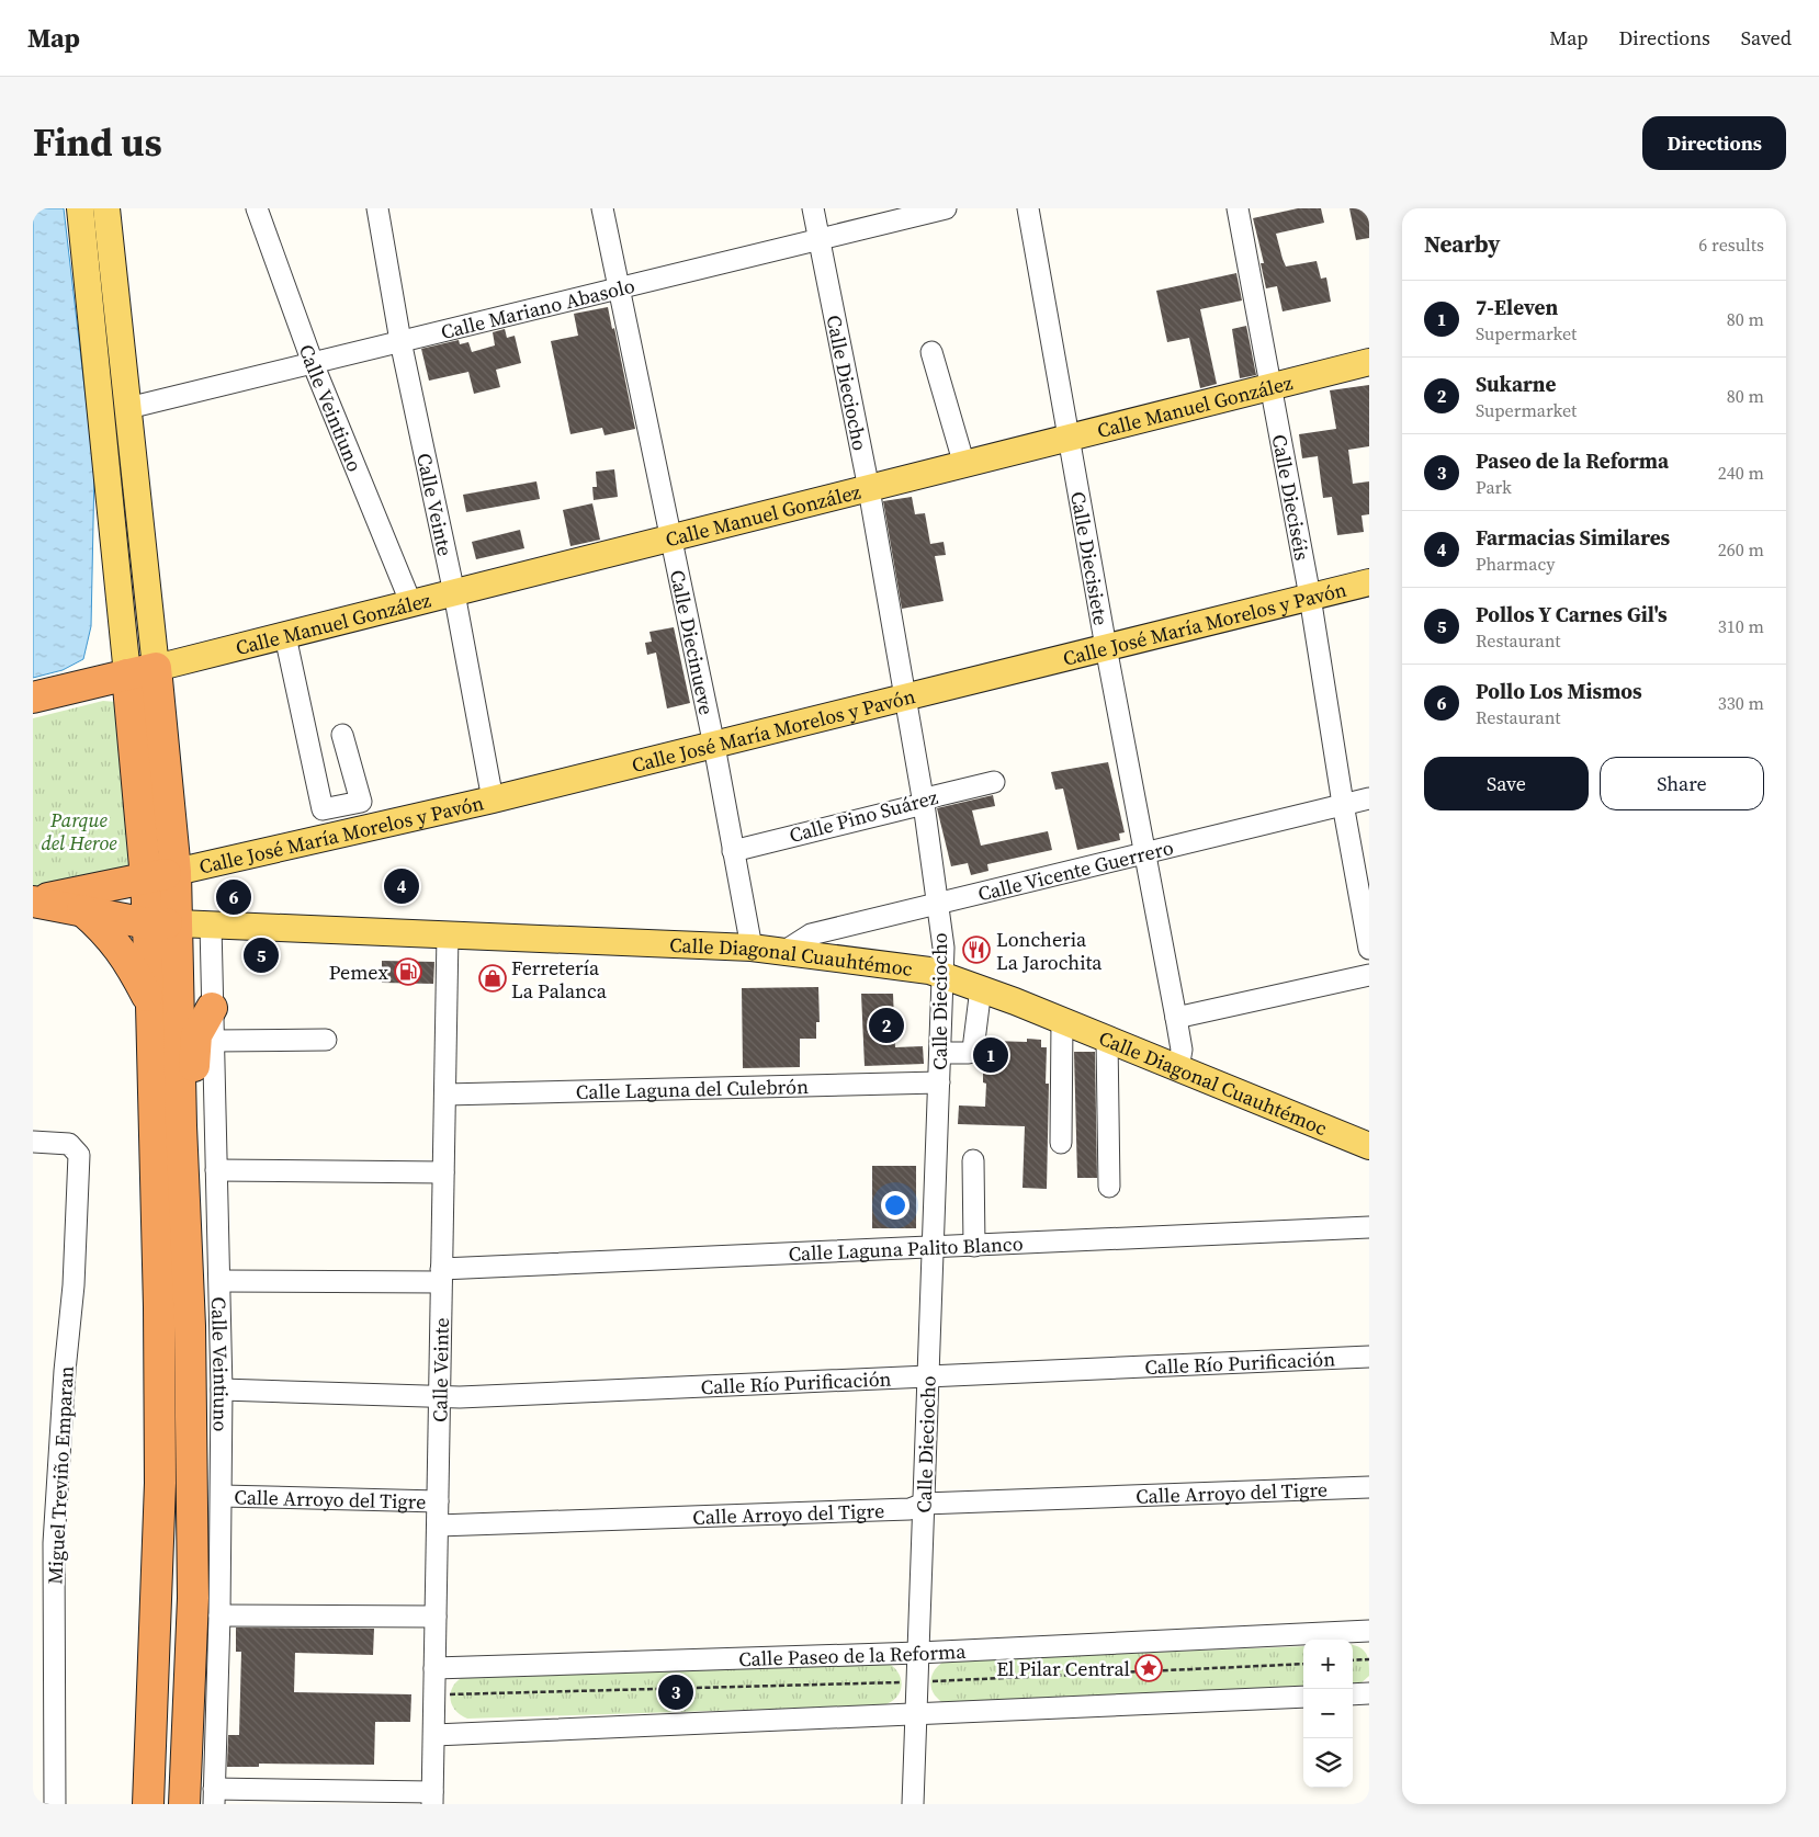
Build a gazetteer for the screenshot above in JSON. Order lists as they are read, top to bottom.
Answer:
{
  "streets": {
    "main road": ["Calle Manuel González", "Calle José María Morelos y Pavón", "Calle Diagonal Cuauhtémoc"],
    "street": [
      "Calle Mariano Abasolo",
      "Calle Dieciocho",
      "Calle Veintiuno",
      "Calle Dieciséis",
      "Calle Veinte",
      "Calle Diecisiete",
      "Calle Diecinueve",
      "Calle Pino Suárez",
      "Calle Vicente Guerrero",
      "Calle Laguna del Culebrón",
      "Calle Laguna Palito Blanco",
      "Calle Río Purificación",
      "Miguel Treviño Emparan",
      "Calle Arroyo del Tigre",
      "Calle Paseo de la Reforma"
    ]
  },
  "crossings": [
    ["Calle Mariano Abasolo", "Calle Dieciocho"],
    ["Calle Mariano Abasolo", "Calle Veintiuno"],
    ["Calle Mariano Abasolo", "Calle Veinte"],
    ["Calle Mariano Abasolo", "Calle Diecinueve"],
    ["Calle Dieciocho", "Calle Manuel González"],
    ["Calle Dieciocho", "Calle José María Morelos y Pavón"],
    ["Calle Dieciocho", "Calle Pino Suárez"],
    ["Calle Dieciocho", "Calle Vicente Guerrero"],
    ["Calle Dieciocho", "Calle Diagonal Cuauhtémoc"],
    ["Calle Dieciocho", "Calle Laguna del Culebrón"],
    ["Calle Dieciocho", "Calle Laguna Palito Blanco"],
    ["Calle Dieciocho", "Calle Río Purificación"],
    ["Calle Dieciocho", "Calle Arroyo del Tigre"],
    ["Calle Dieciocho", "Calle Paseo de la Reforma"],
    ["Calle Veintiuno", "Calle Manuel González"],
    ["Calle Veintiuno", "Calle Diagonal Cuauhtémoc"],
    ["Calle Veintiuno", "Calle Laguna Palito Blanco"],
    ["Calle Veintiuno", "Calle Río Purificación"],
    ["Calle Veintiuno", "Calle Arroyo del Tigre"],
    ["Calle Manuel González", "Calle Dieciséis"],
    ["Calle Manuel González", "Calle Veinte"],
    ["Calle Manuel González", "Calle Diecisiete"],
    ["Calle Manuel González", "Calle Diecinueve"],
    ["Calle Dieciséis", "Calle José María Morelos y Pavón"],
    ["Calle Dieciséis", "Calle Vicente Guerrero"],
    ["Calle Veinte", "Calle José María Morelos y Pavón"],
    ["Calle Veinte", "Calle Diagonal Cuauhtémoc"],
    ["Calle Veinte", "Calle Laguna del Culebrón"],
    ["Calle Veinte", "Calle Laguna Palito Blanco"],
    ["Calle Veinte", "Calle Río Purificación"],
    ["Calle Veinte", "Calle Arroyo del Tigre"],
    ["Calle Veinte", "Calle Paseo de la Reforma"],
    ["Calle Diecisiete", "Calle José María Morelos y Pavón"],
    ["Calle Diecisiete", "Calle Vicente Guerrero"],
    ["Calle Diecisiete", "Calle Diagonal Cuauhtémoc"],
    ["Calle José María Morelos y Pavón", "Calle Diecinueve"],
    ["Calle Diecinueve", "Calle Pino Suárez"],
    ["Calle Diecinueve", "Calle Diagonal Cuauhtémoc"],
    ["Calle Vicente Guerrero", "Calle Diagonal Cuauhtémoc"]
  ],
  "parks": ["Parque del Heroe"],
  "places": {
    "restaurant": ["Loncheria La Jarochita"],
    "fuel station": ["Pemex"],
    "shop": ["Ferretería La Palanca"],
    "place": ["El Pilar Central"]
  },
  "page": {
    "header": "Map",
    "nav": ["Map", "Directions", "Saved"],
    "title": "Find us",
    "buttons": [
      "Directions",
      ["Save", "Share"]
    ],
    "heading": ["Nearby", "6 results"],
    "list": [
      {
        "mark": "1",
        "name": "7-Eleven",
        "note": "Supermarket",
        "value": "80 m"
      },
      {
        "mark": "2",
        "name": "Sukarne",
        "note": "Supermarket",
        "value": "80 m"
      },
      {
        "mark": "3",
        "name": "Paseo de la Reforma",
        "note": "Park",
        "value": "240 m"
      },
      {
        "mark": "4",
        "name": "Farmacias Similares",
        "note": "Pharmacy",
        "value": "260 m"
      },
      {
        "mark": "5",
        "name": "Pollos Y Carnes Gil's",
        "note": "Restaurant",
        "value": "310 m"
      },
      {
        "mark": "6",
        "name": "Pollo Los Mismos",
        "note": "Restaurant",
        "value": "330 m"
      }
    ],
    "pins": [
      "4",
      "6",
      "5",
      "2",
      "1",
      "3"
    ],
    "map_buttons": ["+", "−"]
  }
}
